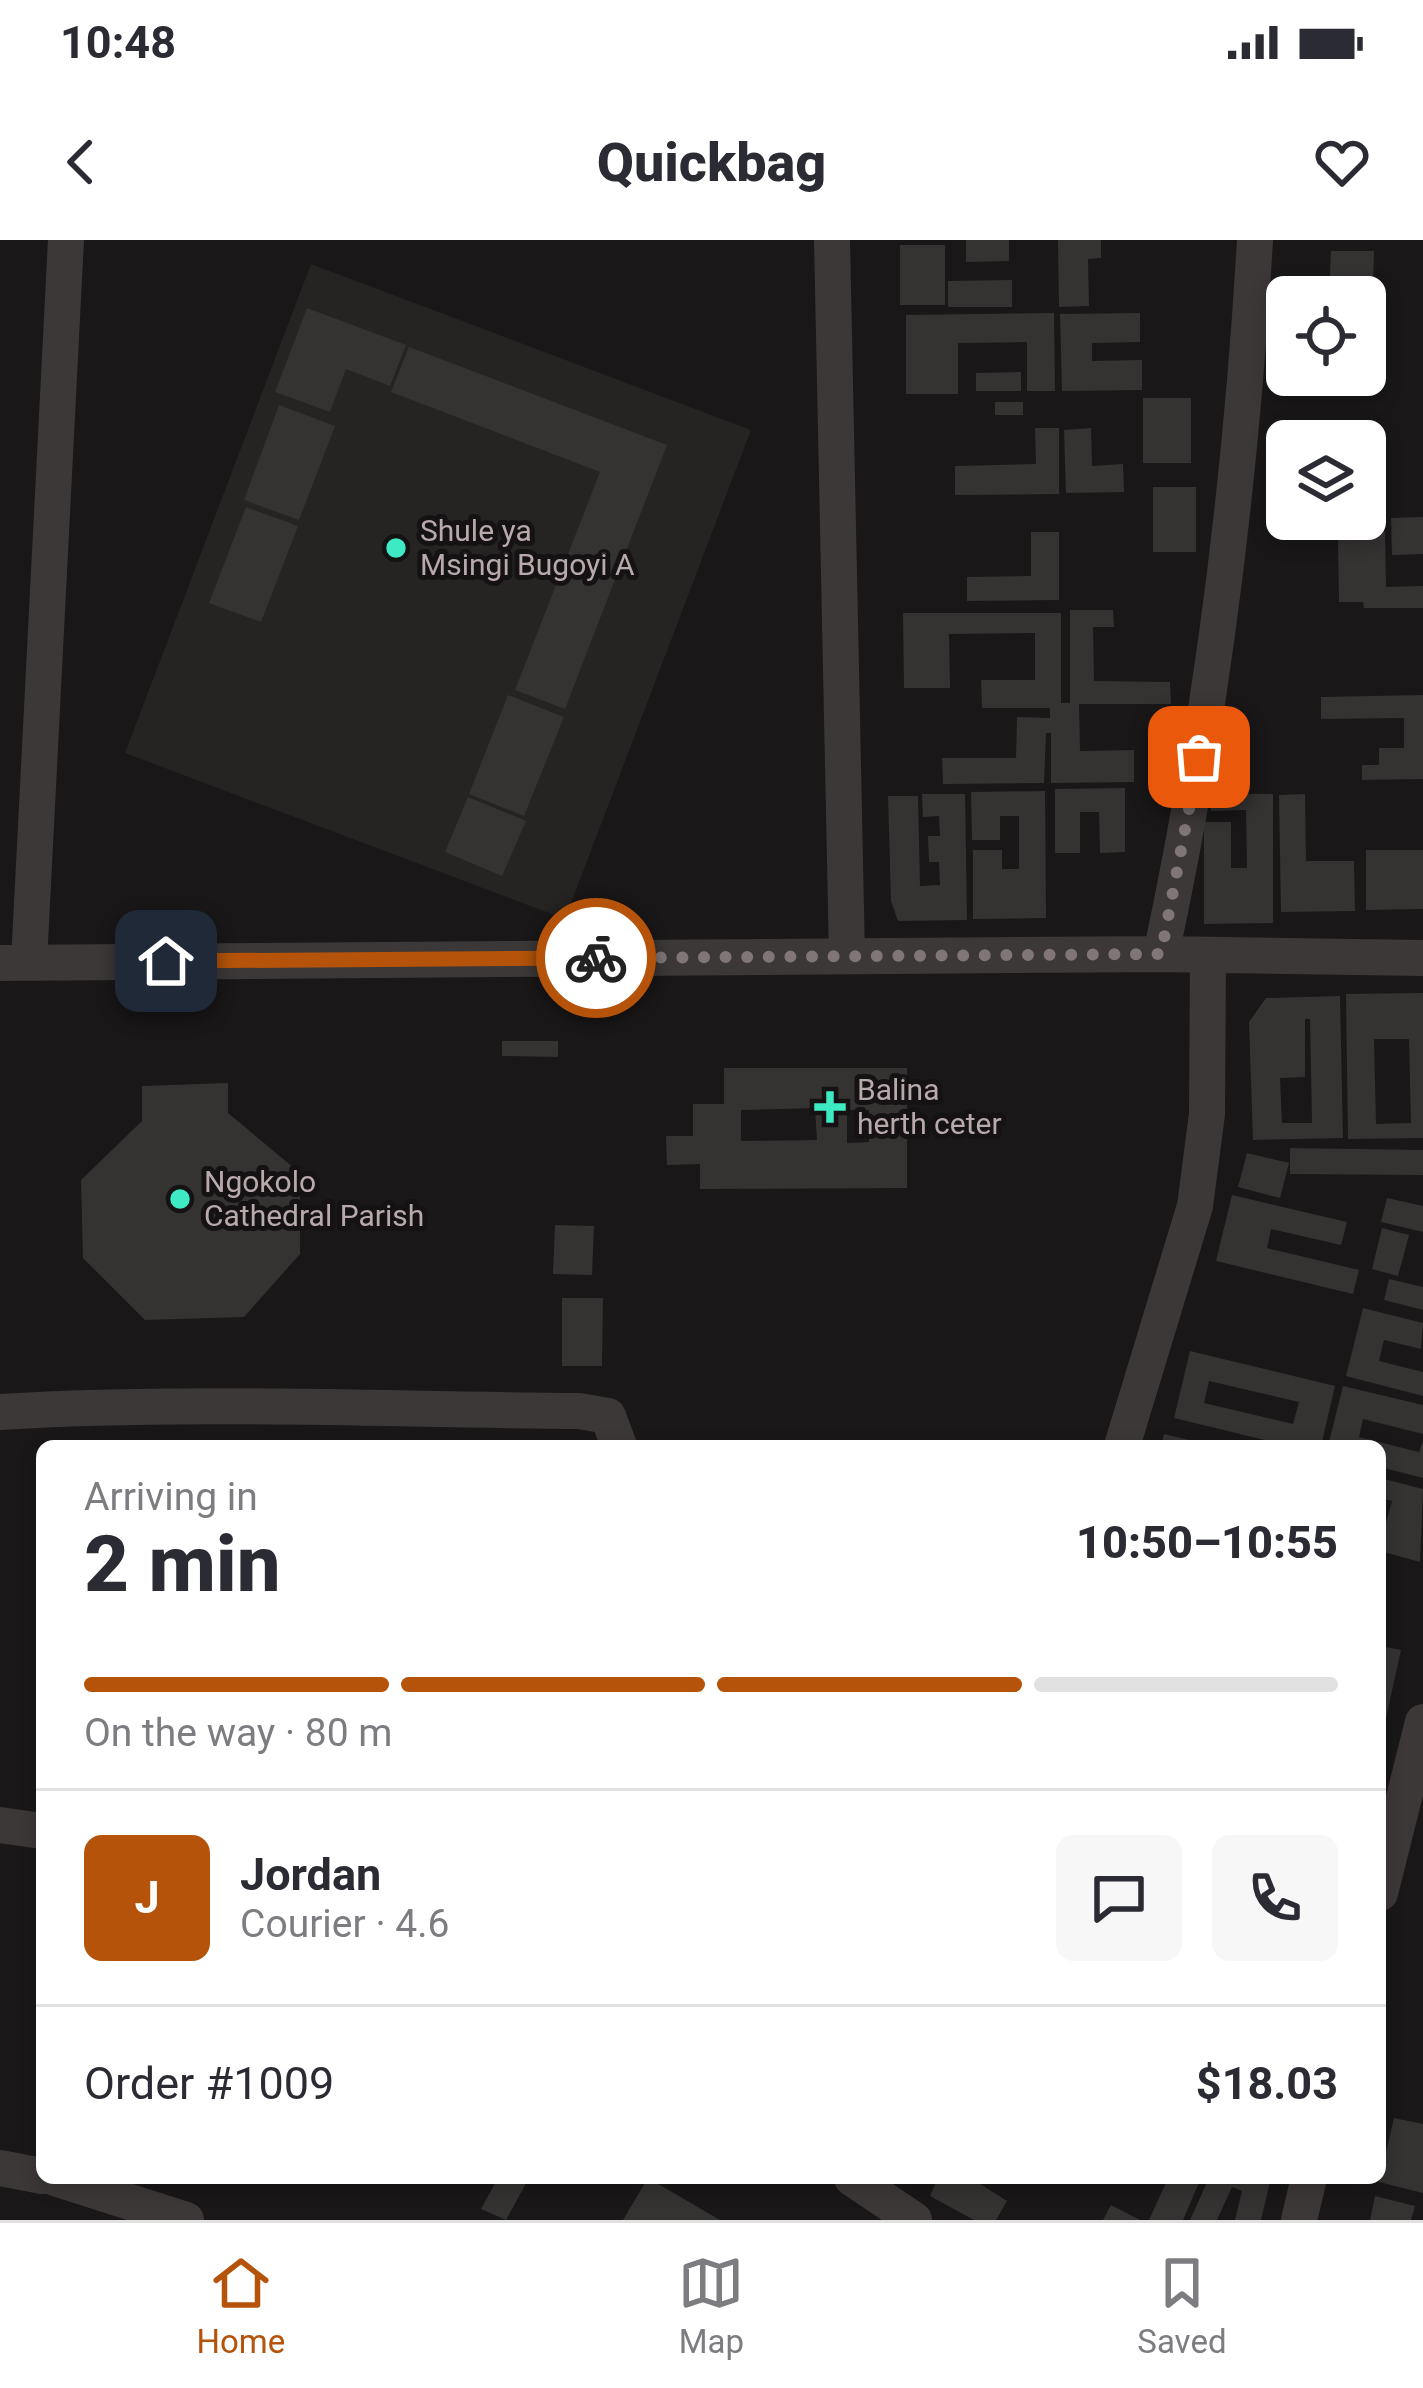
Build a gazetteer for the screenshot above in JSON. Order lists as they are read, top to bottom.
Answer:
{
  "places": {
    "other": ["Shule ya Msingi Bugoyi A", "Ngokolo Cathedral Parish"],
    "health": ["Balina herth ceter"]
  },
  "page": {
    "status": "10:48",
    "header": "Quickbag",
    "heading": ["2 min", "Arriving in", "10:50–10:55"],
    "panel": [
      "Jordan",
      "Courier · 4.6",
      "Order #1009",
      "$18.03"
    ],
    "bar": "On the way · 80 m",
    "round": "J",
    "tabs": ["Home", "Map", "Saved"]
  }
}
